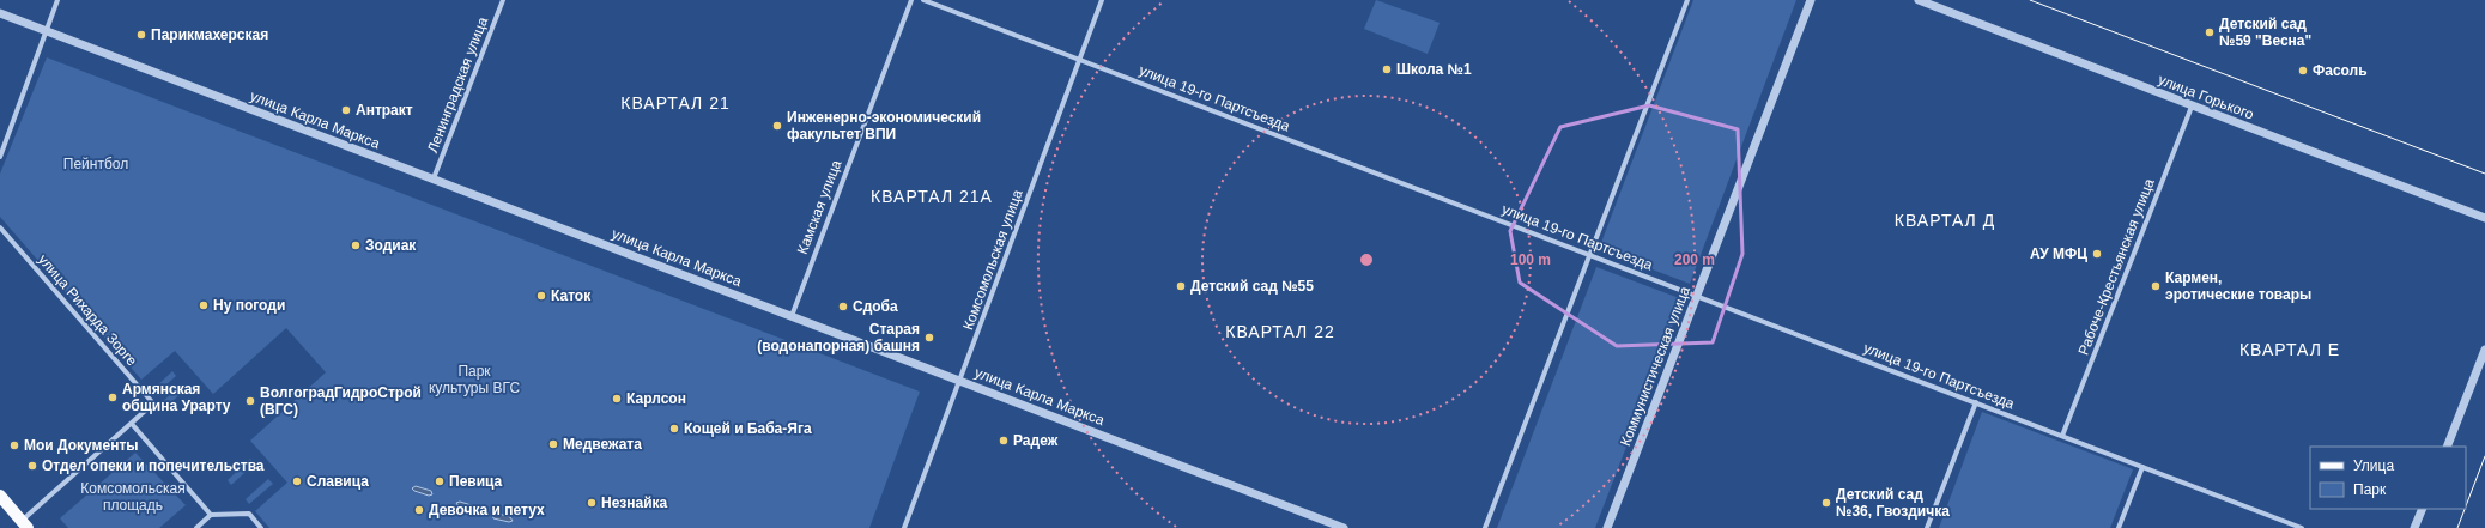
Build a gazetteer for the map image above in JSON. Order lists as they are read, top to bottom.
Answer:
{
  "streets": {
    "street": [
      "Ленинградская улица",
      "улица Горького",
      "улица 19-го Партсъезда",
      "улица Карла Маркса",
      "Камская улица",
      "Комсомольская улица",
      "Рабоче-Крестьянская улица",
      "улица Рихарда Зорге",
      "Коммунистическая улица"
    ]
  },
  "crossings": [
    ["Ленинградская улица", "улица Карла Маркса"],
    ["улица Горького", "Рабоче-Крестьянская улица"],
    ["улица 19-го Партсъезда", "Комсомольская улица"],
    ["улица 19-го Партсъезда", "Рабоче-Крестьянская улица"],
    ["улица 19-го Партсъезда", "Коммунистическая улица"],
    ["улица Карла Маркса", "Камская улица"],
    ["улица Карла Маркса", "Комсомольская улица"]
  ],
  "districts": [
    "КВАРТАЛ 21",
    "КВАРТАЛ 21А",
    "КВАРТАЛ Д",
    "КВАРТАЛ 22",
    "КВАРТАЛ Е"
  ],
  "parks": ["Пейнтбол", "Парк культуры ВГС", "Комсомольская площадь"],
  "places": [
    "Детский сад №59 \"Весна\"",
    "Парикмахерская",
    "Школа №1",
    "Фасоль",
    "Антракт",
    "Инженерно-экономический факультет ВПИ",
    "Зодиак",
    "АУ МФЦ",
    "Детский сад №55",
    "Кармен, эротические товары",
    "Каток",
    "Ну погоди",
    "Сдоба",
    "Старая (водонапорная) башня",
    "Армянская община Урарту",
    "Карлсон",
    "ВолгоградГидроСтрой (ВГС)",
    "Кощей и Баба-Яга",
    "Радеж",
    "Медвежата",
    "Мои Документы",
    "Отдел опеки и попечительства",
    "Славица",
    "Певица",
    "Незнайка",
    "Детский сад №36, Гвоздичка",
    "Девочка и петух"
  ],
  "legend": ["Улица", "Парк"],
  "rings": ["100 m", "200 m"]
}
